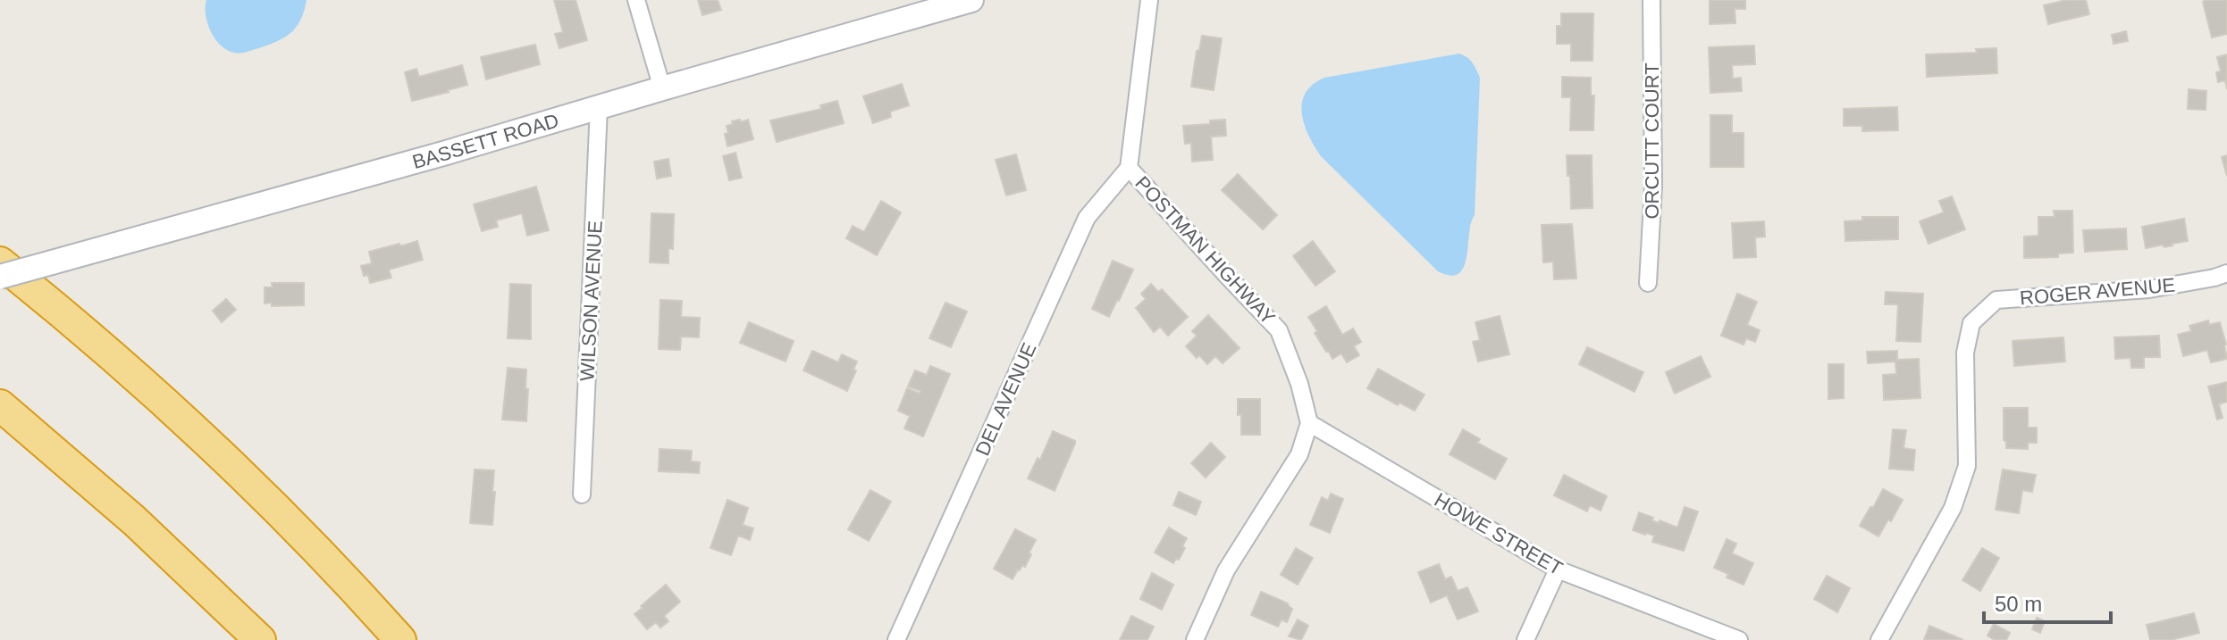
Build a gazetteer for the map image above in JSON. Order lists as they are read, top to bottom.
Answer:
{
  "streets": {
    "street": [
      "BASSETT ROAD",
      "ORCUTT COURT",
      "POSTMAN HIGHWAY",
      "ROGER AVENUE",
      "WILSON AVENUE",
      "DEL AVENUE",
      "HOWE STREET"
    ]
  },
  "crossings": [
    ["BASSETT ROAD", "WILSON AVENUE"],
    ["POSTMAN HIGHWAY", "DEL AVENUE"],
    ["POSTMAN HIGHWAY", "HOWE STREET"]
  ],
  "scale_bar": "50 m"
}
